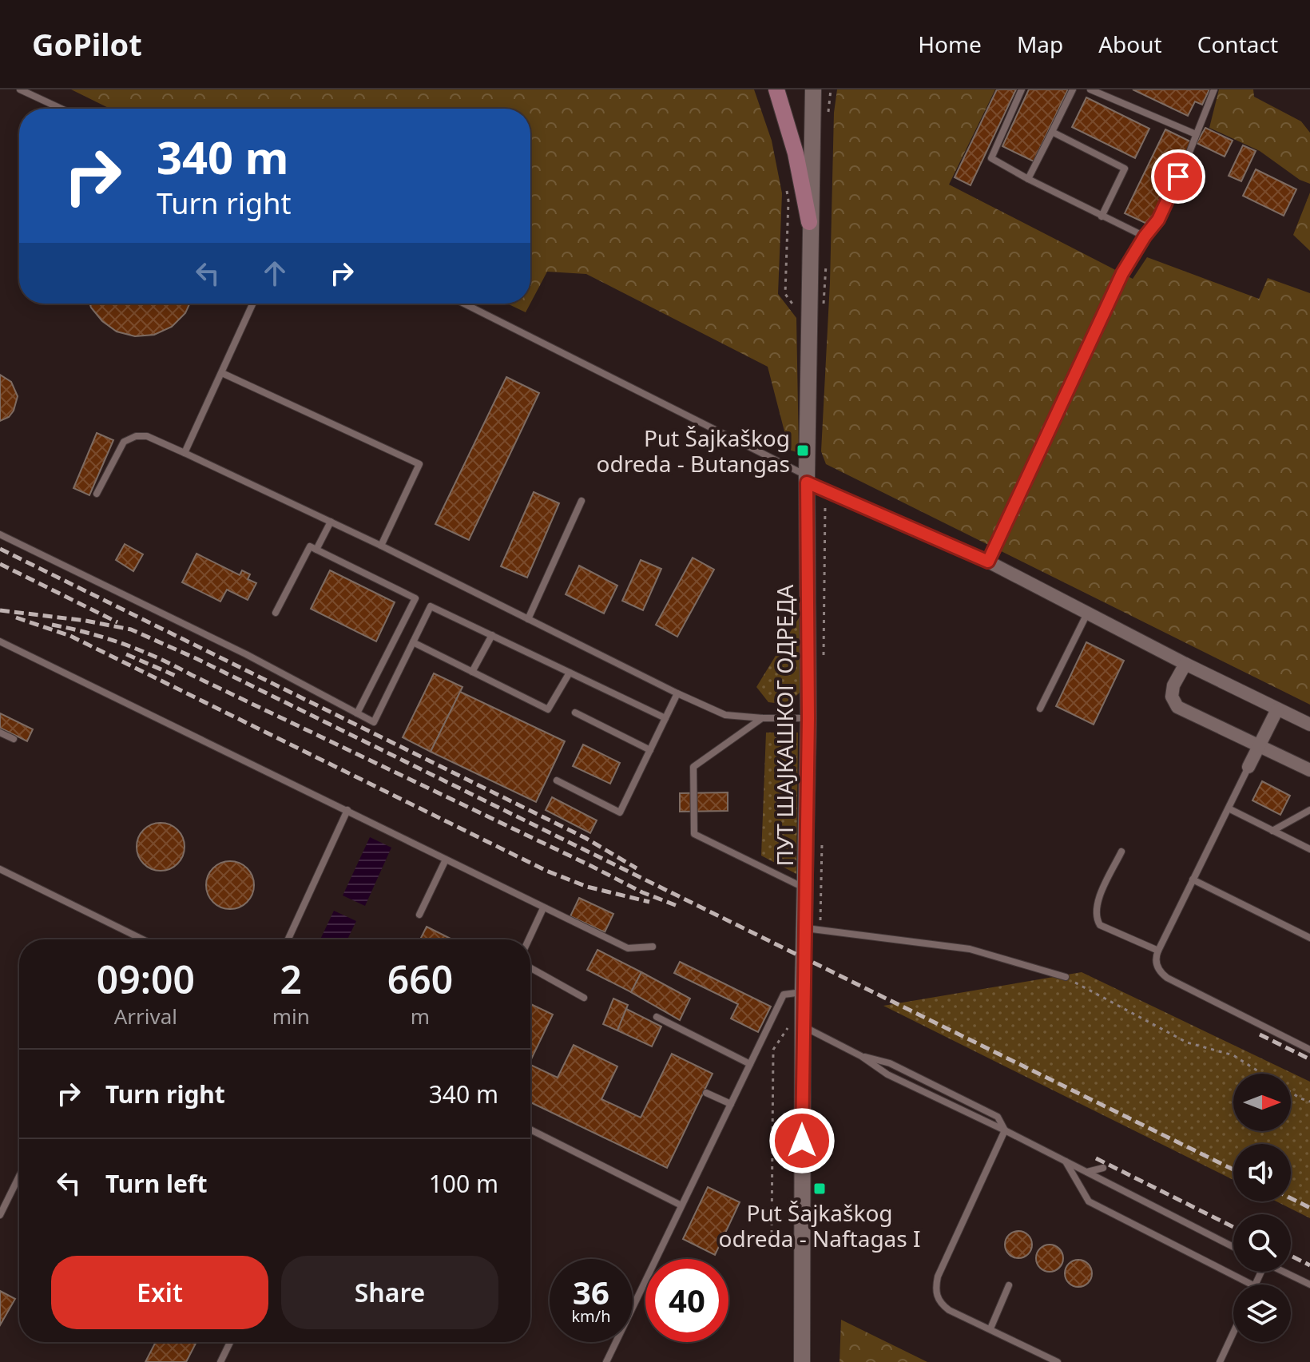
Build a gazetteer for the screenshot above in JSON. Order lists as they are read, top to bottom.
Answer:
{
  "streets": {
    "street": ["ПУТ ШАЈКАШКОГ ОДРЕДА"]
  },
  "places": {
    "transit": ["Put Šajkaškog odreda - Butangas", "Put Šajkaškog odreda - Naftagas I"]
  },
  "north": "right",
  "page": {
    "header": "GoPilot",
    "nav": [
      "Home",
      "Map",
      "About",
      "Contact"
    ],
    "turn": ["340 m", "Turn right"],
    "eta": [
      "09:00",
      "Arrival",
      "2",
      "min",
      "660",
      "m"
    ],
    "list": [
      {
        "name": "Turn right",
        "value": "340 m"
      },
      {
        "name": "Turn left",
        "value": "100 m"
      }
    ],
    "buttons": ["Exit", "Share"],
    "speed": "36 km/h",
    "limit": "40"
  }
}
